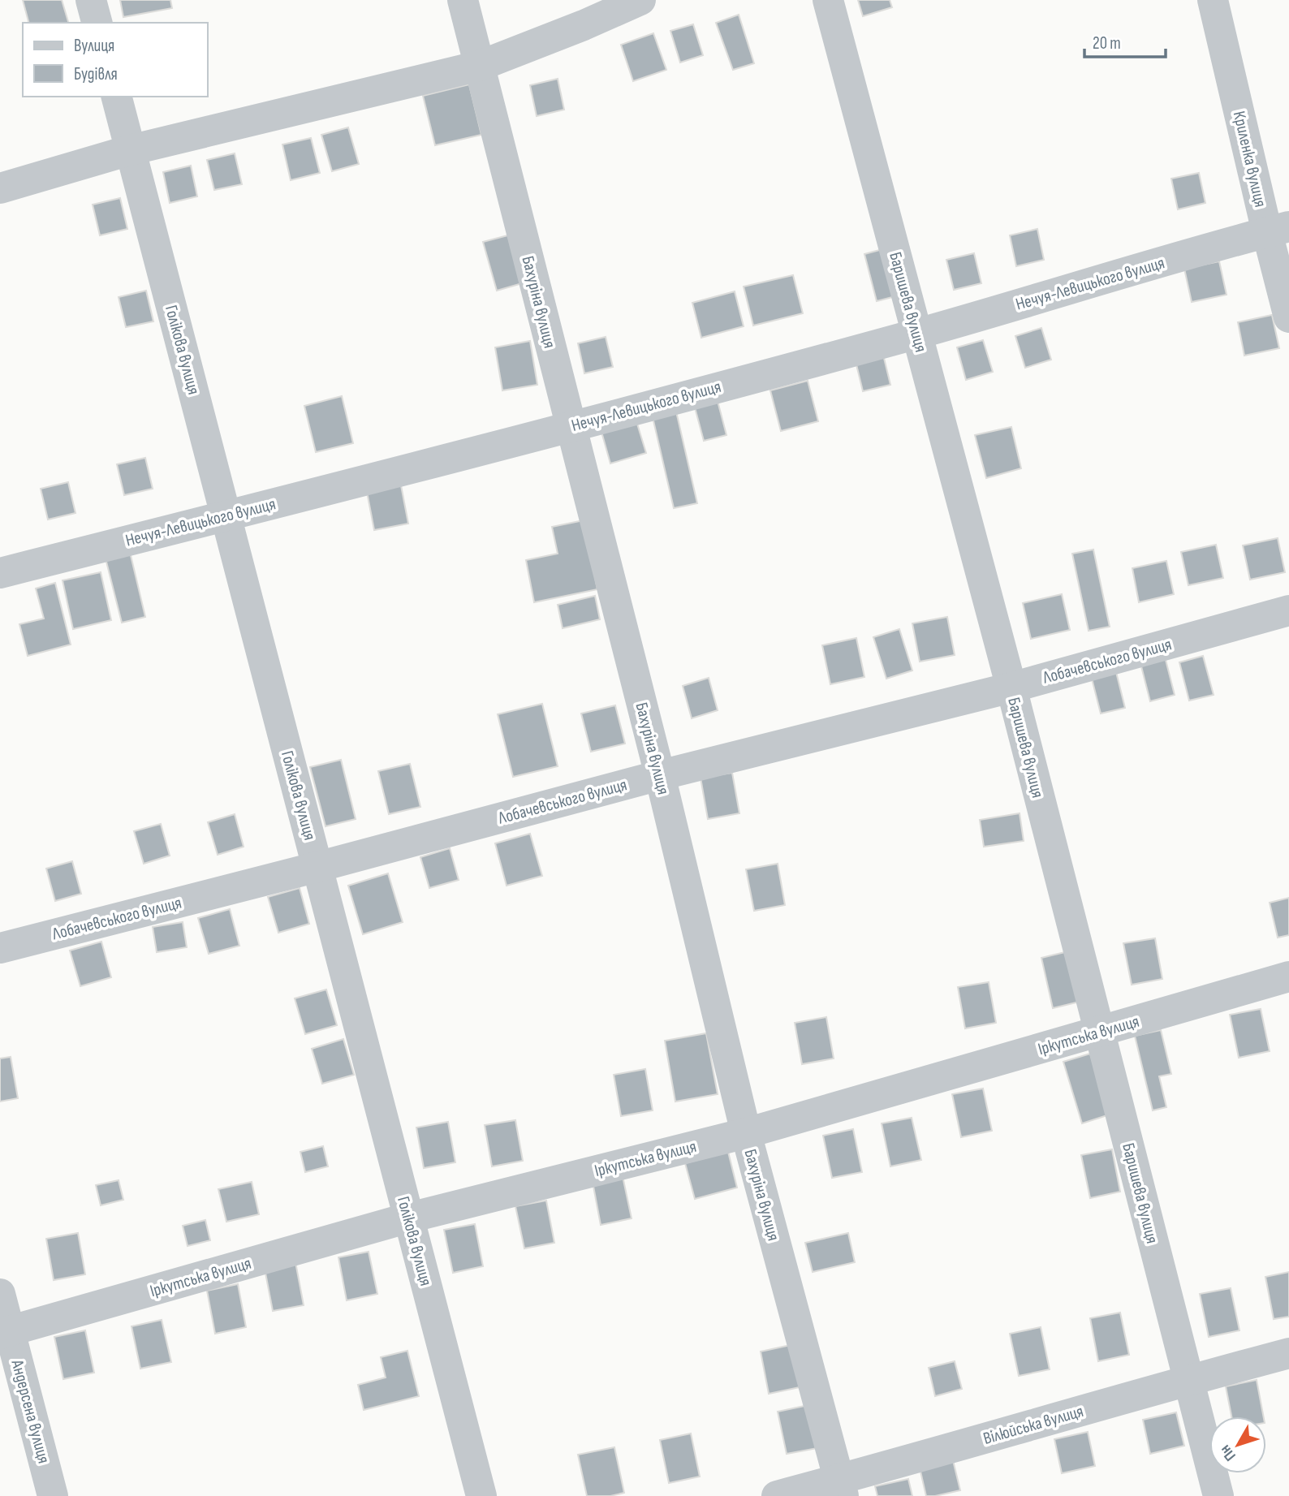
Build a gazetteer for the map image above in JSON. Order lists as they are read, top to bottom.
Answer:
{
  "streets": {
    "street": [
      "Криленка вулиця",
      "Нечуя-Левицького вулиця",
      "Бахуріна вулиця",
      "Баришева вулиця",
      "Голікова вулиця",
      "Лобачевського вулиця",
      "Іркутська вулиця",
      "Андерсена вулиця",
      "Вілюйська вулиця"
    ]
  },
  "crossings": [
    ["Криленка вулиця", "Нечуя-Левицького вулиця"],
    ["Нечуя-Левицького вулиця", "Бахуріна вулиця"],
    ["Нечуя-Левицького вулиця", "Баришева вулиця"],
    ["Нечуя-Левицького вулиця", "Голікова вулиця"],
    ["Бахуріна вулиця", "Лобачевського вулиця"],
    ["Бахуріна вулиця", "Іркутська вулиця"],
    ["Бахуріна вулиця", "Вілюйська вулиця"],
    ["Баришева вулиця", "Лобачевського вулиця"],
    ["Баришева вулиця", "Іркутська вулиця"],
    ["Баришева вулиця", "Вілюйська вулиця"],
    ["Голікова вулиця", "Лобачевського вулиця"],
    ["Голікова вулиця", "Іркутська вулиця"],
    ["Іркутська вулиця", "Андерсена вулиця"]
  ],
  "legend": ["Вулиця", "Будівля"],
  "scale_bar": "20 m",
  "north": "bottom left"
}
